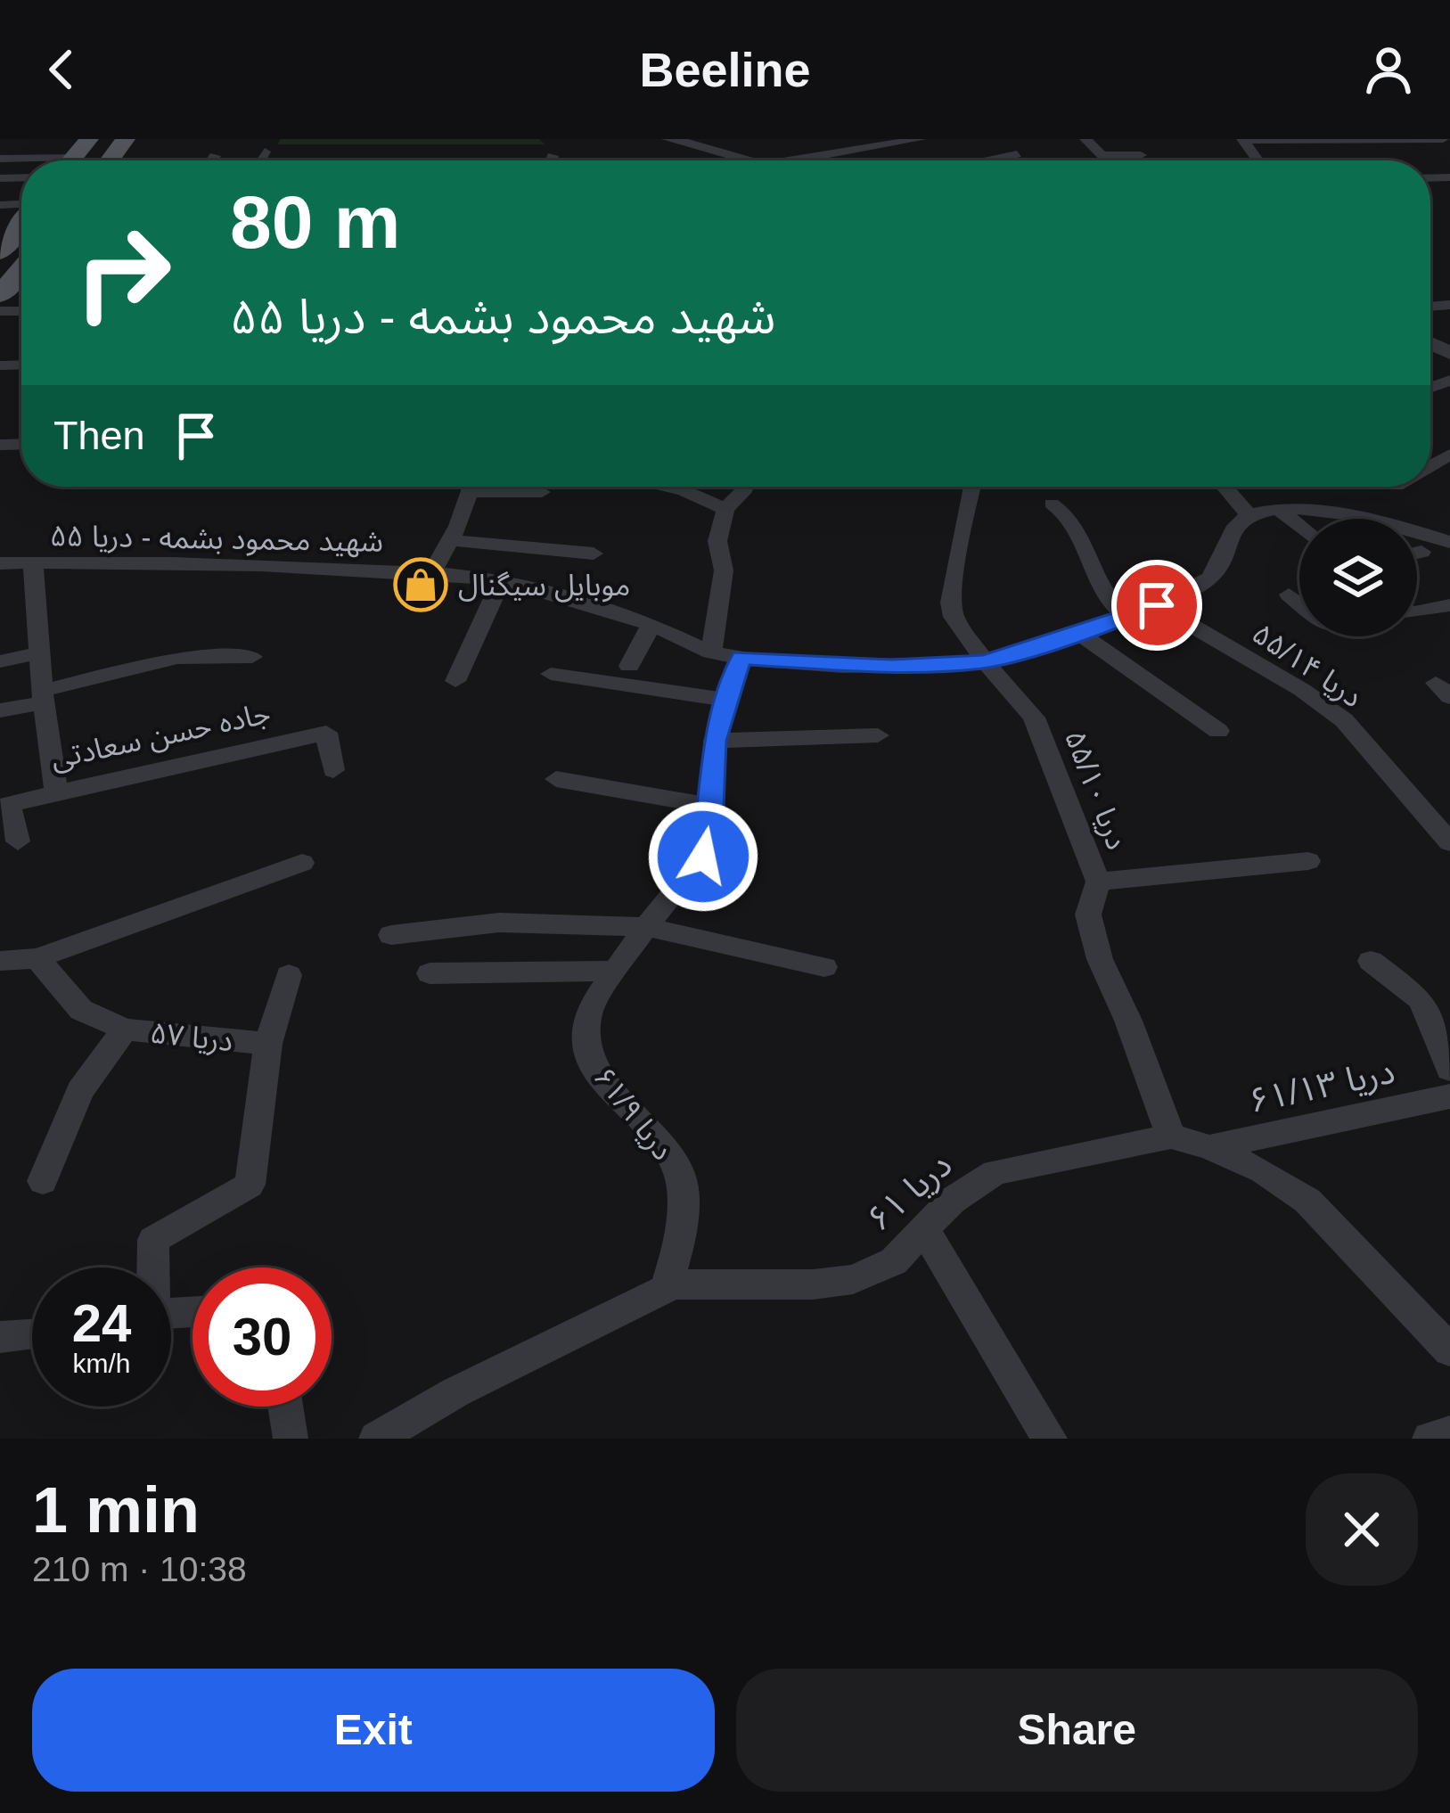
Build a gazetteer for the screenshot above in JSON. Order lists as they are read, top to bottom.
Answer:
{
  "streets": {
    "street": [
      "شهید محمود بشمه - دریا ۵۵",
      "دریا ۵۵/۱۴",
      "جاده حسن سعادتی",
      "دریا ۵۵/۱۰",
      "دریا ۵۷",
      "دریا ۶۱/۱۳",
      "دریا ۶۱/۹",
      "دریا ۶۱"
    ]
  },
  "crossings": [
    ["شهید محمود بشمه - دریا ۵۵", "دریا ۵۵/۱۴"],
    ["شهید محمود بشمه - دریا ۵۵", "دریا ۵۵/۱۰"],
    ["شهید محمود بشمه - دریا ۵۵", "دریا ۶۱/۹"],
    ["دریا ۵۵/۱۰", "دریا ۶۱"],
    ["دریا ۶۱/۱۳", "دریا ۶۱"],
    ["دریا ۶۱/۹", "دریا ۶۱"]
  ],
  "places": {
    "shop": ["موبایل سیگنال"]
  },
  "page": {
    "header": "Beeline",
    "turn": ["80 m", "شهید محمود بشمه - دریا ۵۵"],
    "then": "Then",
    "speed": "24 km/h",
    "limit": "30",
    "heading": ["1 min", "210 m · 10:38"],
    "buttons": ["Exit", "Share"]
  }
}
